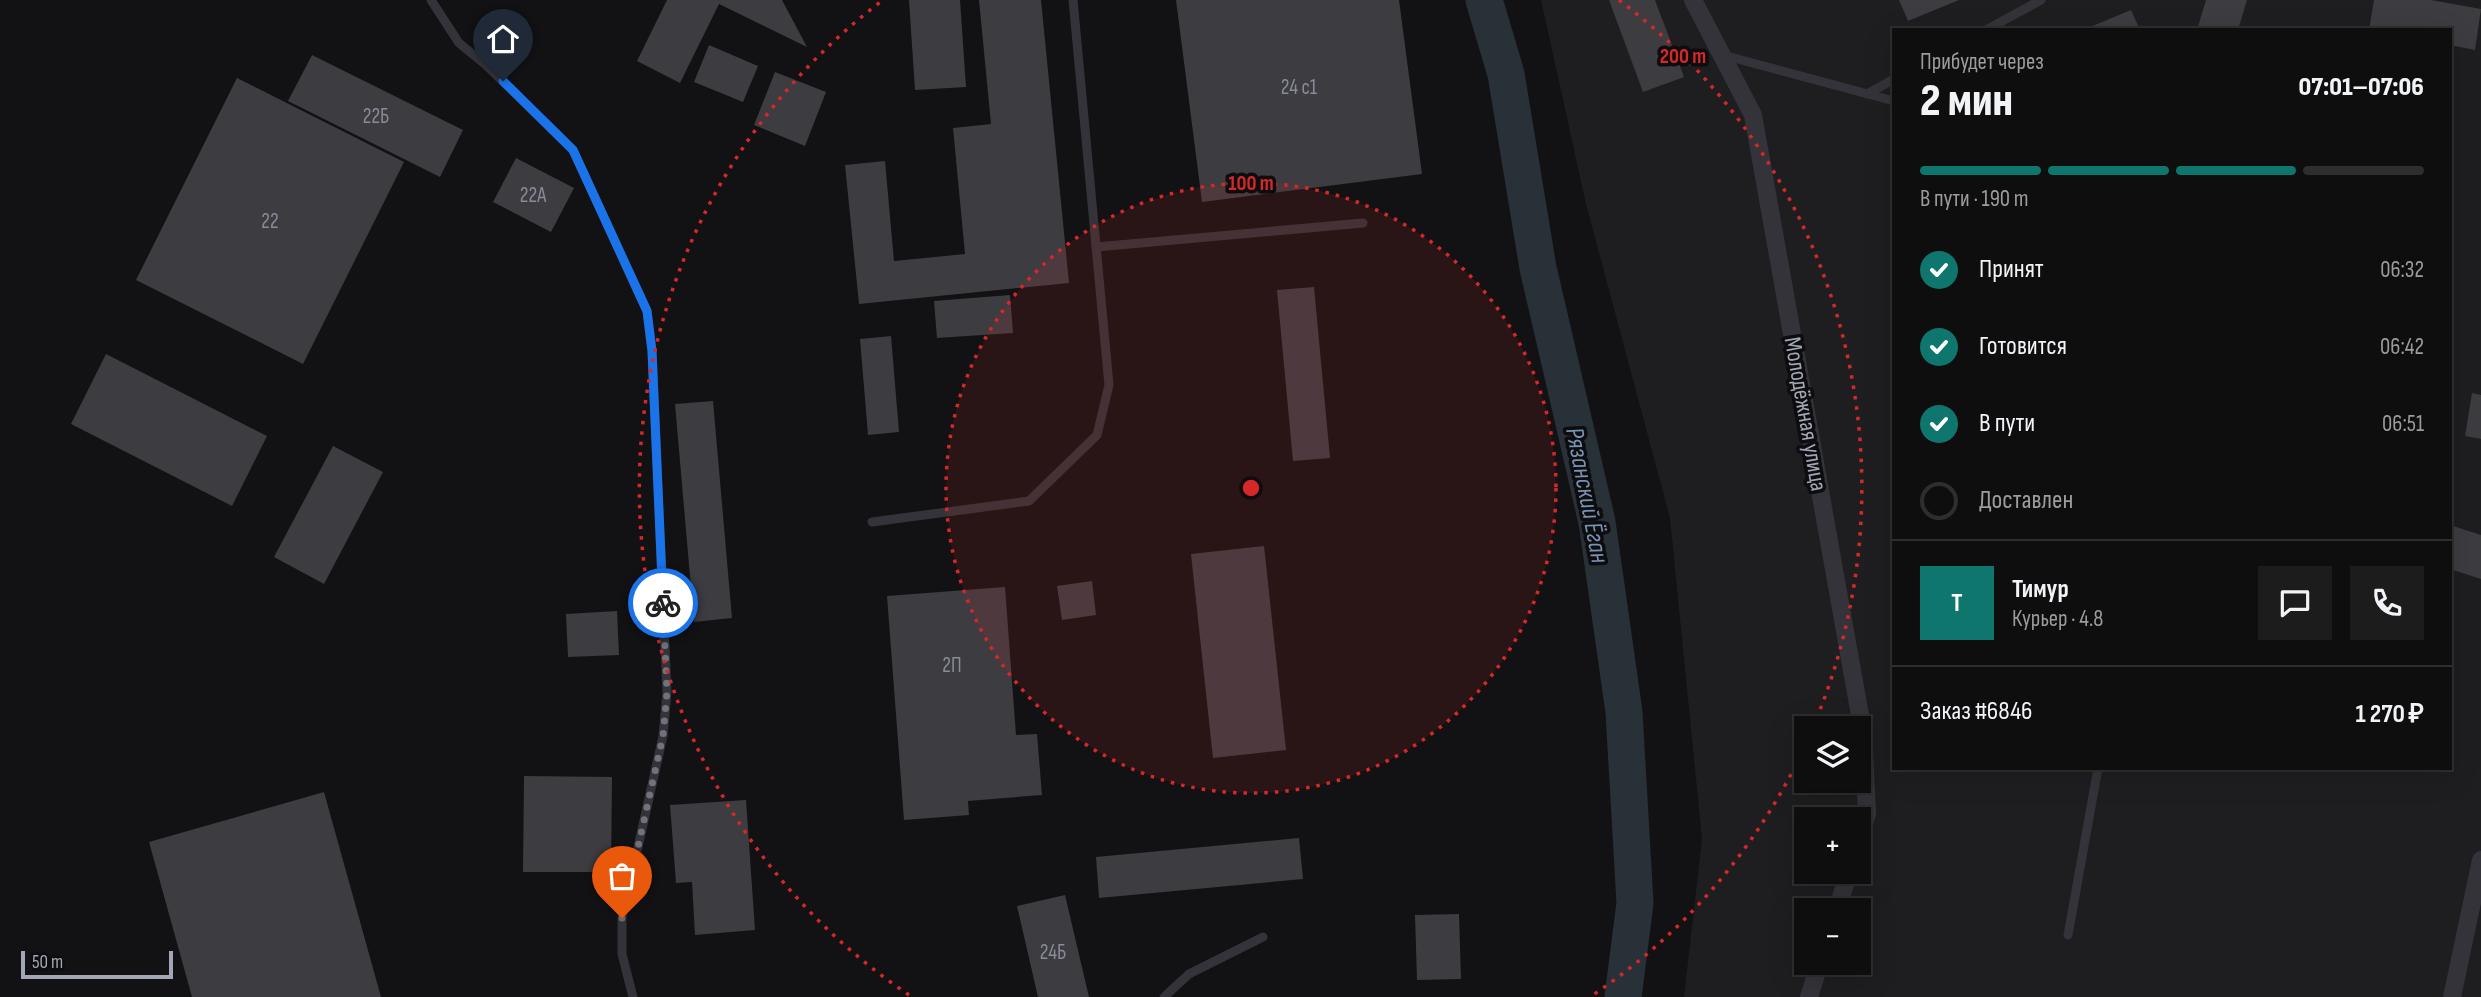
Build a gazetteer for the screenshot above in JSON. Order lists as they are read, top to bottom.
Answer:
{
  "streets": {
    "street": ["Молодёжная улица"]
  },
  "water": ["Рязанский Ёган"],
  "house_numbers": [
    "24 с1",
    "22Б",
    "22А",
    "22",
    "2П",
    "24Б"
  ],
  "scale_bar": "50 m",
  "page": {
    "heading": ["2 мин", "Прибудет через", "07:01–07:06"],
    "panel": [
      "Тимур",
      "Курьер · 4.8",
      "Заказ #6846",
      "1 270 ₽"
    ],
    "bar": "В пути · 190 m",
    "list": [
      ["Принят", "06:32"],
      ["Готовится", "06:42"],
      ["В пути", "06:51"],
      "Доставлен"
    ],
    "round": "Т",
    "map_buttons": ["+", "−"],
    "scale": "50 m"
  },
  "rings": ["200 m", "100 m"]
}
